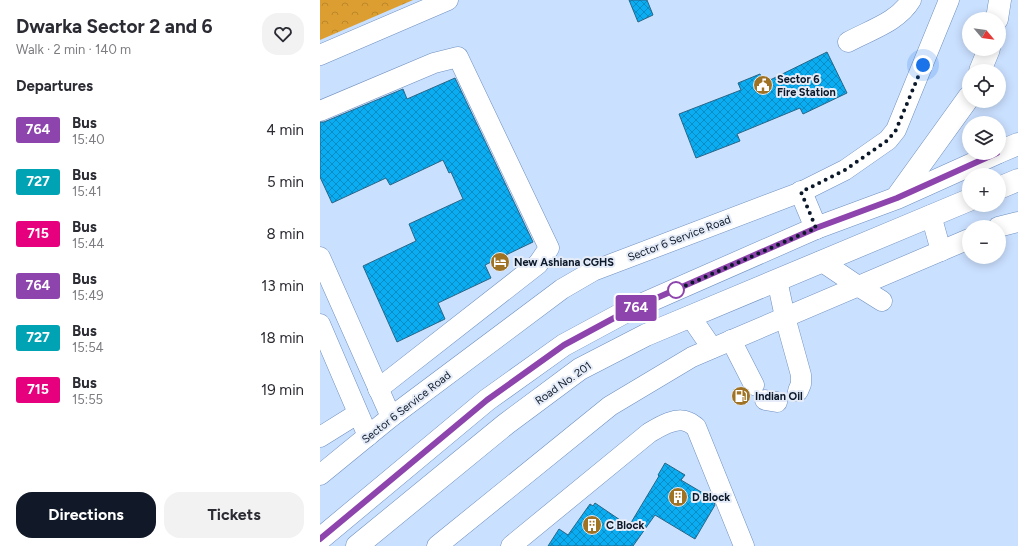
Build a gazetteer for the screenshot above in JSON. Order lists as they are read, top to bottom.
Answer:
{
  "streets": {
    "main road": ["Road No. 201"],
    "street": ["Sector 6 Service Road"]
  },
  "places": {
    "public building": ["Sector 6 Fire Station"],
    "hotel": ["New Ashiana CGHS"],
    "fuel station": ["Indian Oil"],
    "building": ["D Block", "C Block"]
  },
  "lines": ["bus line 764"],
  "north": "bottom right",
  "page": {
    "heading": [
      ["Dwarka Sector 2 and 6", "Walk · 2 min · 140 m"],
      "Departures"
    ],
    "on_map": "764",
    "map_buttons": ["+", "−"],
    "list": [
      {
        "mark": "764",
        "name": "Bus",
        "note": "15:40",
        "value": "4 min"
      },
      {
        "mark": "727",
        "name": "Bus",
        "note": "15:41",
        "value": "5 min"
      },
      {
        "mark": "715",
        "name": "Bus",
        "note": "15:44",
        "value": "8 min"
      },
      {
        "mark": "764",
        "name": "Bus",
        "note": "15:49",
        "value": "13 min"
      },
      {
        "mark": "727",
        "name": "Bus",
        "note": "15:54",
        "value": "18 min"
      },
      {
        "mark": "715",
        "name": "Bus",
        "note": "15:55",
        "value": "19 min"
      }
    ],
    "buttons": ["Directions", "Tickets"]
  }
}
